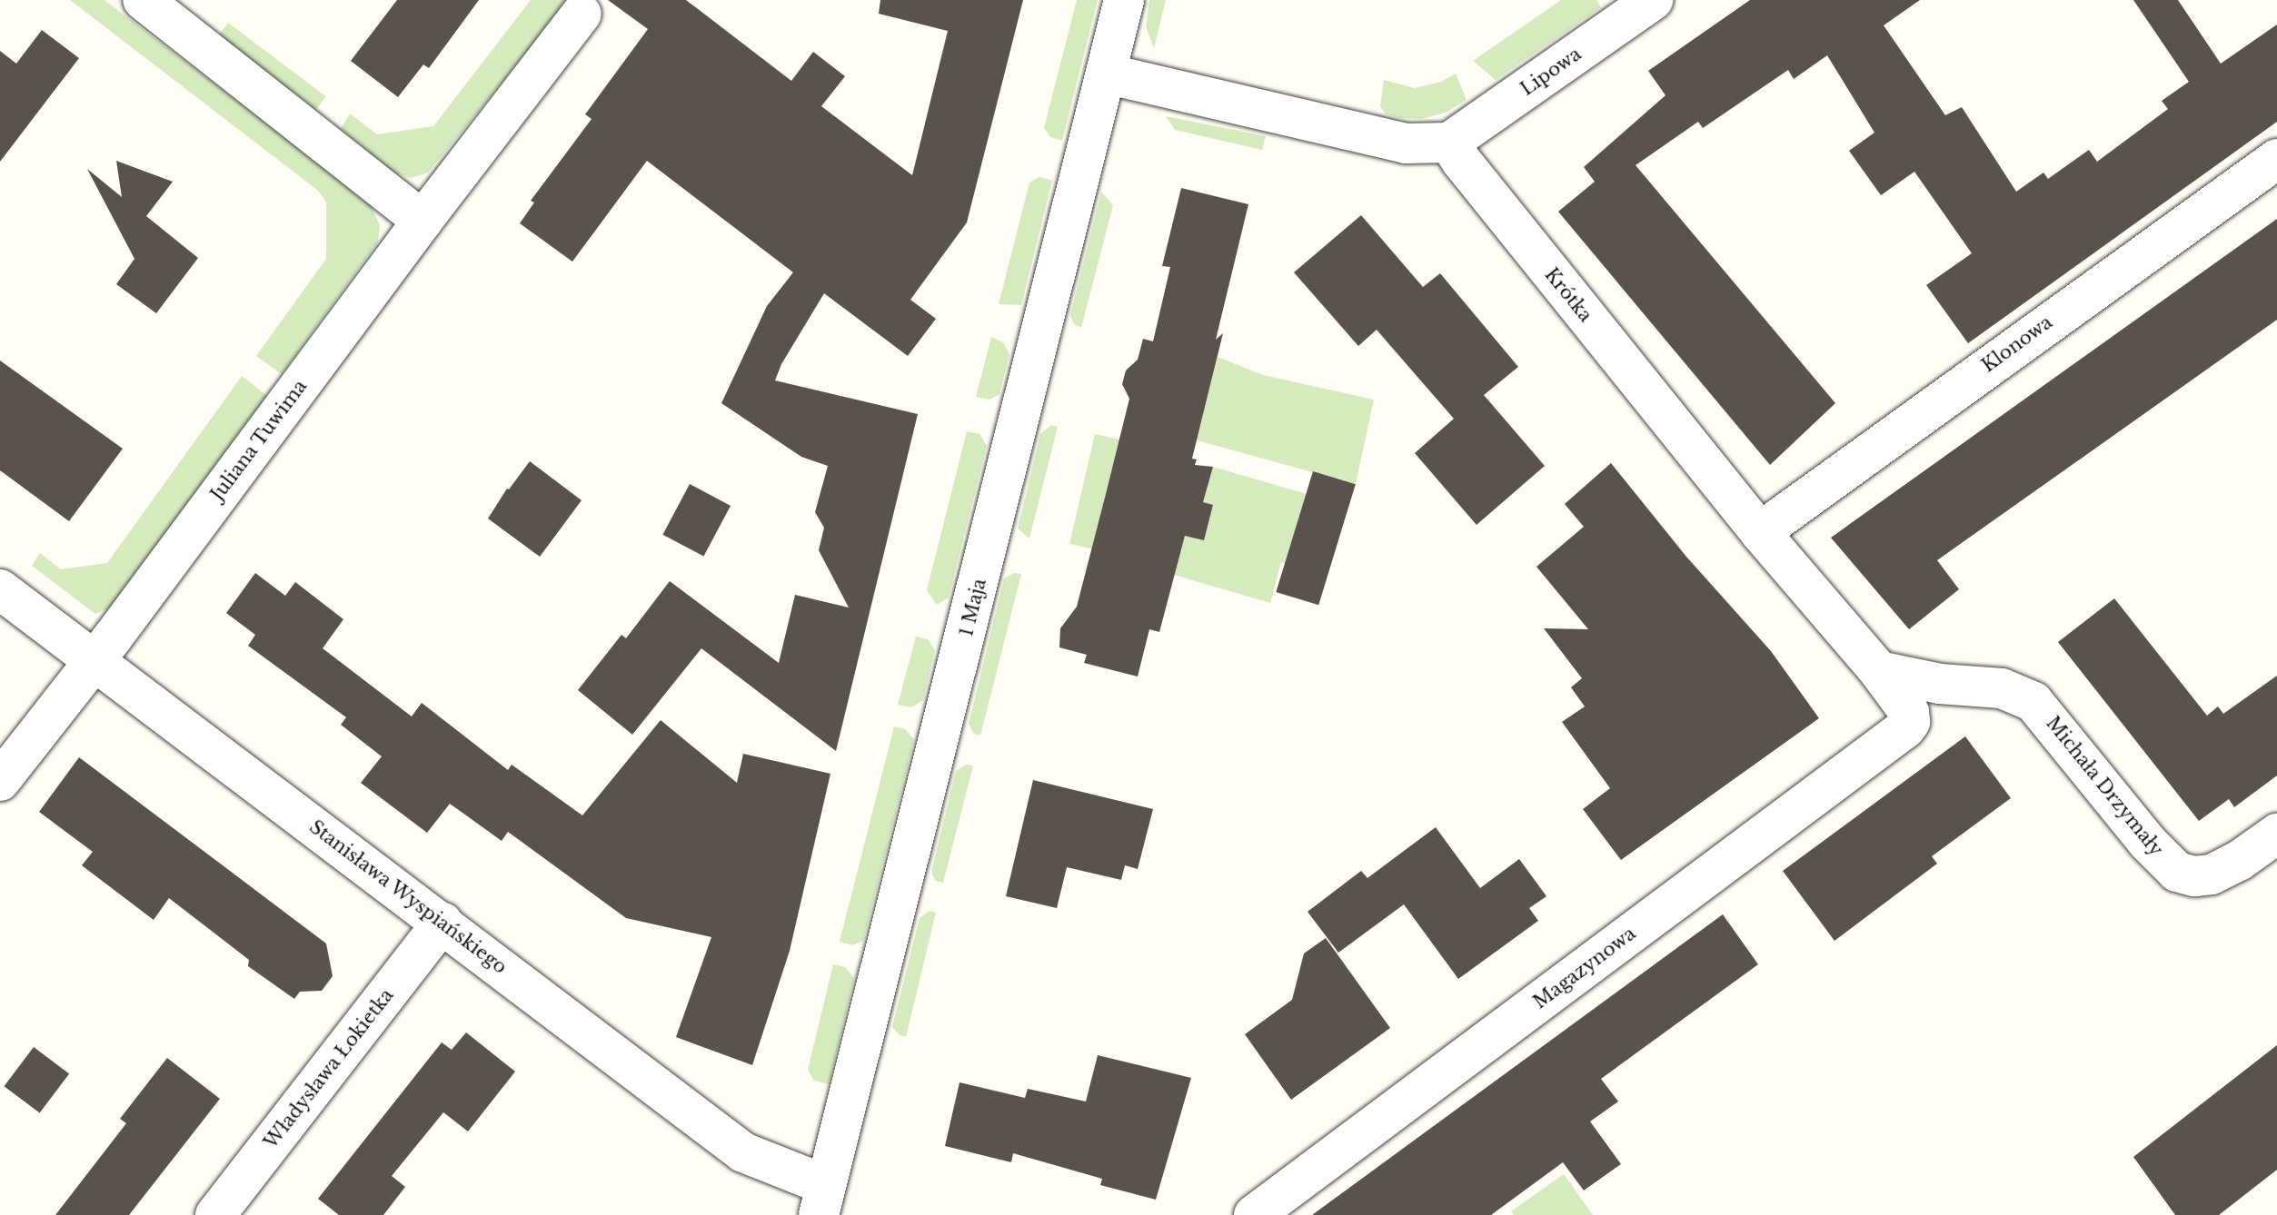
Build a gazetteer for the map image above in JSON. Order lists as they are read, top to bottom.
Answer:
{
  "streets": {
    "street": [
      "Lipowa",
      "Krótka",
      "Klonowa",
      "Juliana Tuwima",
      "1 Maja",
      "Michała Drzymały",
      "Stanisława Wyspiańskiego",
      "Magazynowa",
      "Władysława Łokietka"
    ]
  },
  "crossings": [
    ["Lipowa", "Krótka"],
    ["Krótka", "Klonowa"],
    ["Krótka", "Michała Drzymały"],
    ["Krótka", "Magazynowa"],
    ["Juliana Tuwima", "Stanisława Wyspiańskiego"],
    ["1 Maja", "Stanisława Wyspiańskiego"],
    ["Stanisława Wyspiańskiego", "Władysława Łokietka"]
  ]
}
